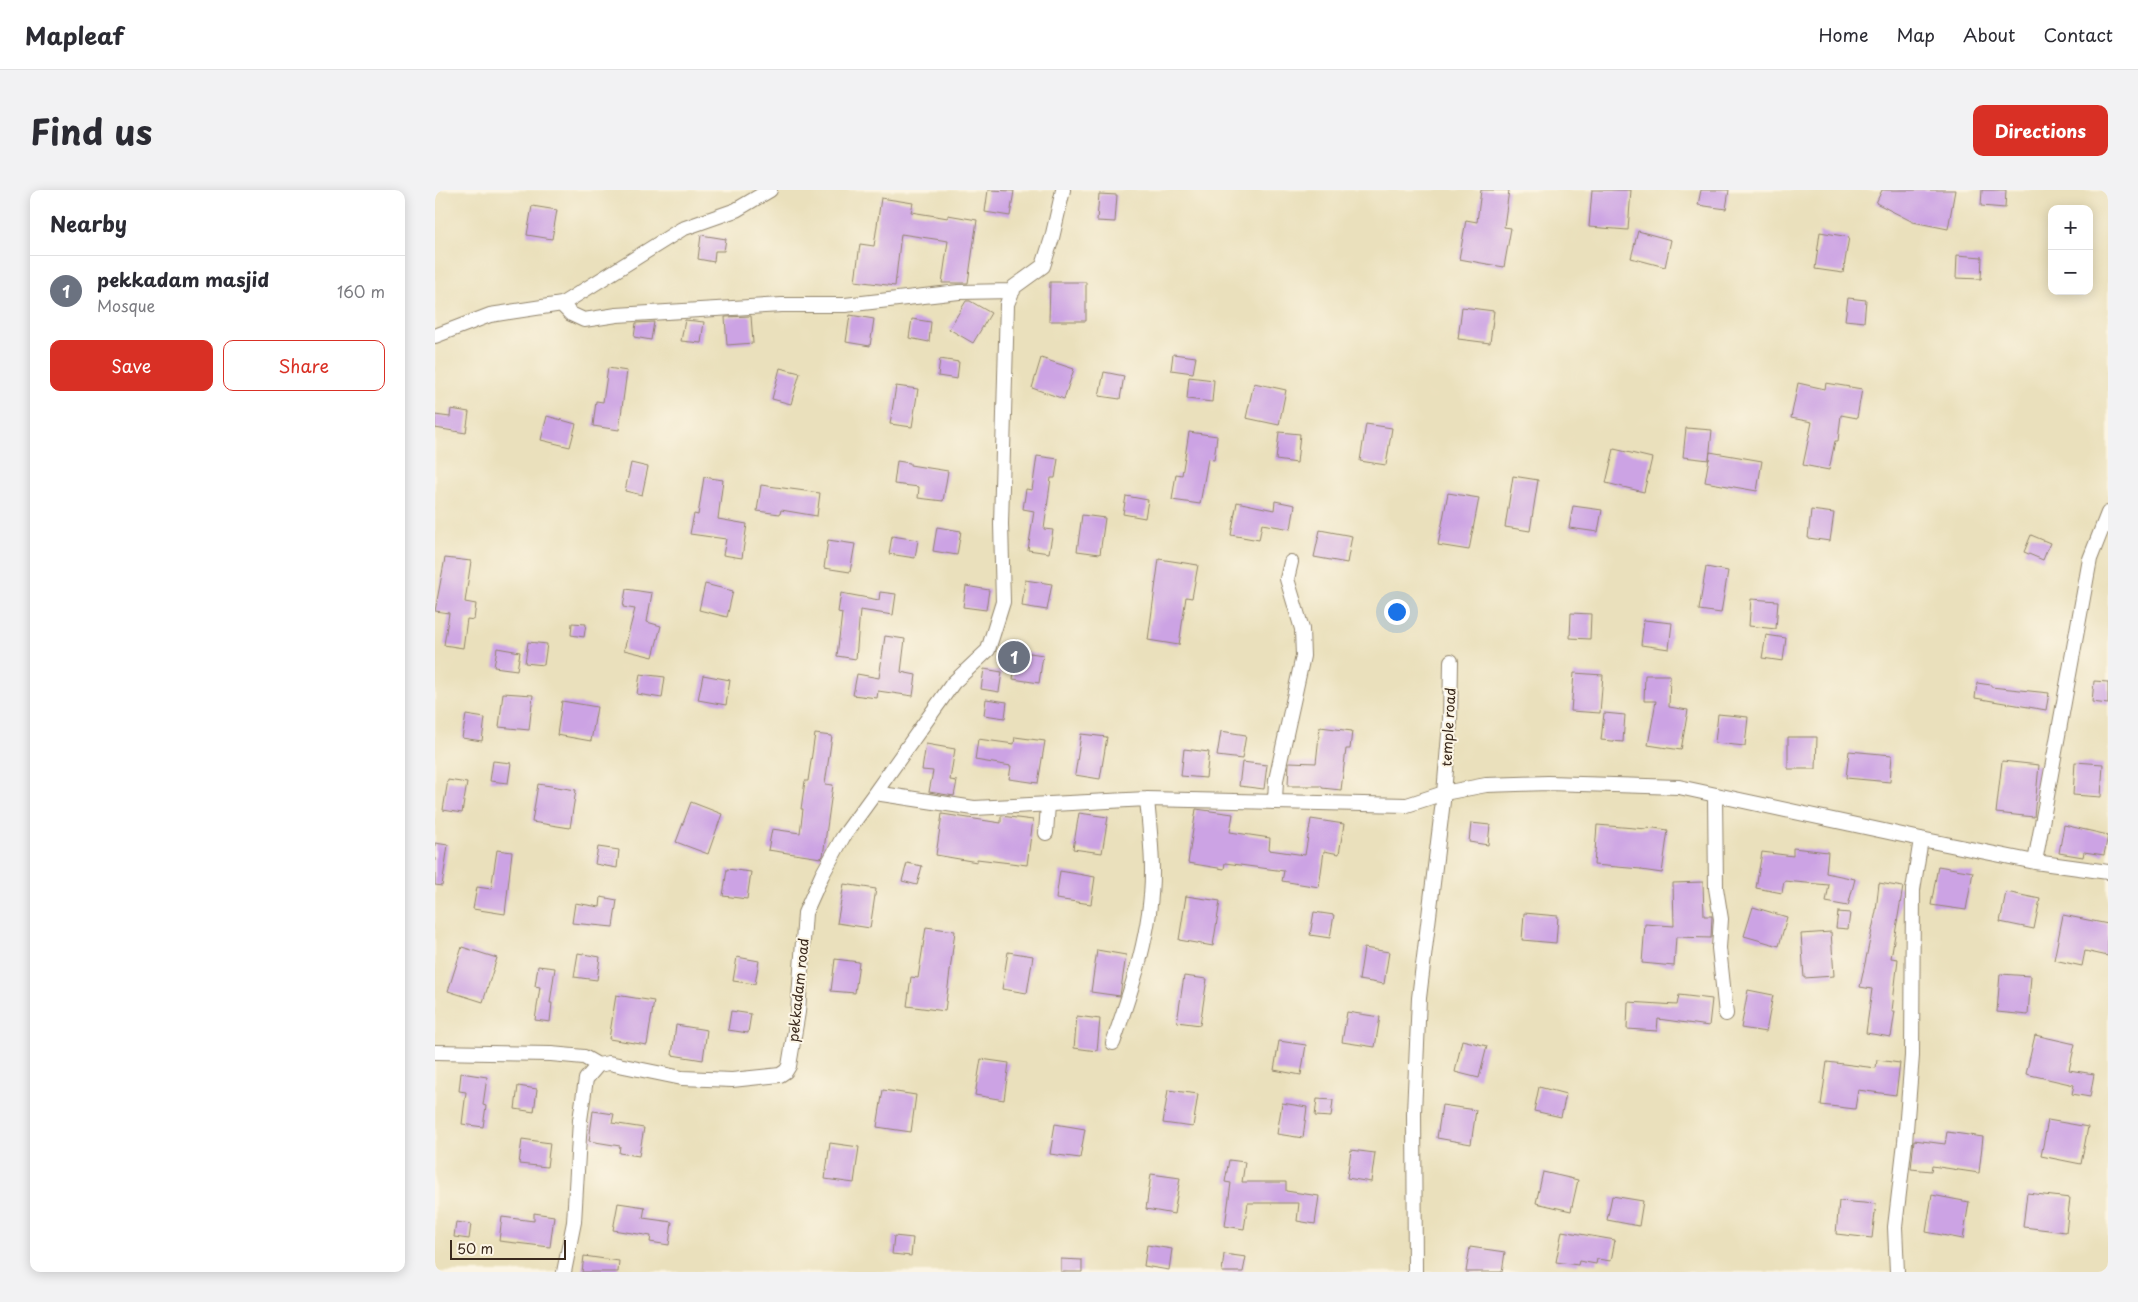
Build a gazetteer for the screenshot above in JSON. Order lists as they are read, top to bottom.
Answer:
{
  "streets": {
    "street": ["temple road", "pekkadam road"]
  },
  "scale_bar": "50 m",
  "page": {
    "header": "Mapleaf",
    "nav": [
      "Home",
      "Map",
      "About",
      "Contact"
    ],
    "title": "Find us",
    "buttons": [
      "Directions",
      ["Save", "Share"]
    ],
    "heading": "Nearby",
    "map_buttons": ["+", "−"],
    "list": [
      {
        "mark": "1",
        "name": "pekkadam masjid",
        "note": "Mosque",
        "value": "160 m"
      }
    ],
    "pins": "1",
    "scale": "50 m"
  }
}
